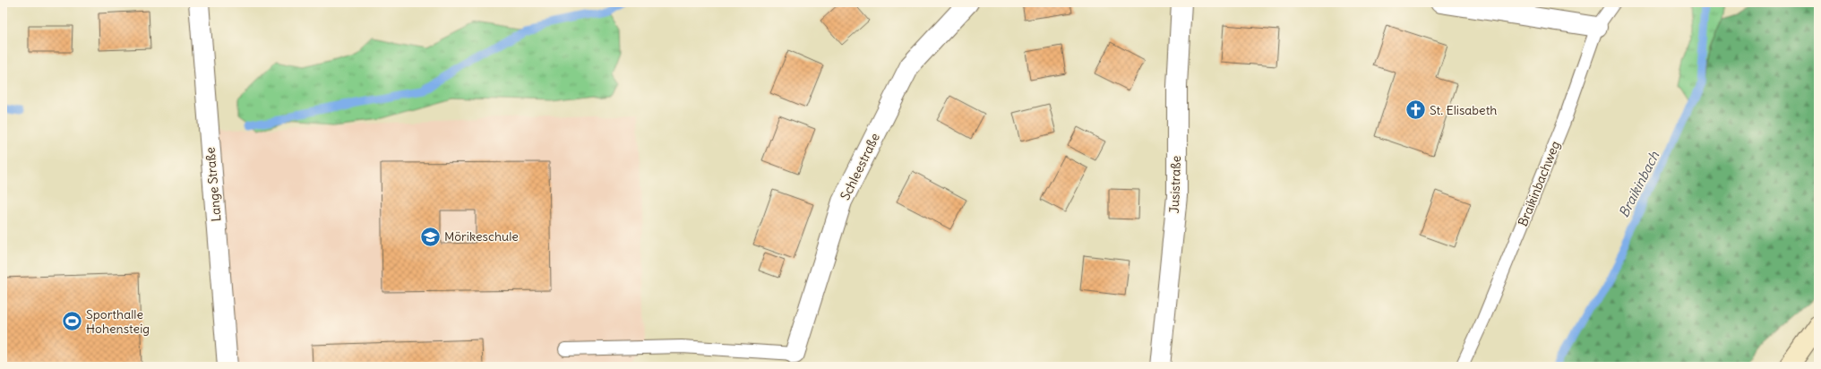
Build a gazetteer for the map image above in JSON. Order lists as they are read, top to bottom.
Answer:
{
  "streets": {
    "street": ["Schleestraße", "Lange Straße", "Jusistraße"],
    "lane": ["Braikinbachweg"]
  },
  "water": ["Braikinbach"],
  "places": {
    "church": ["St. Elisabeth"],
    "school or university": ["Mörikeschule"],
    "sports": ["Sporthalle Hohensteig"]
  }
}
